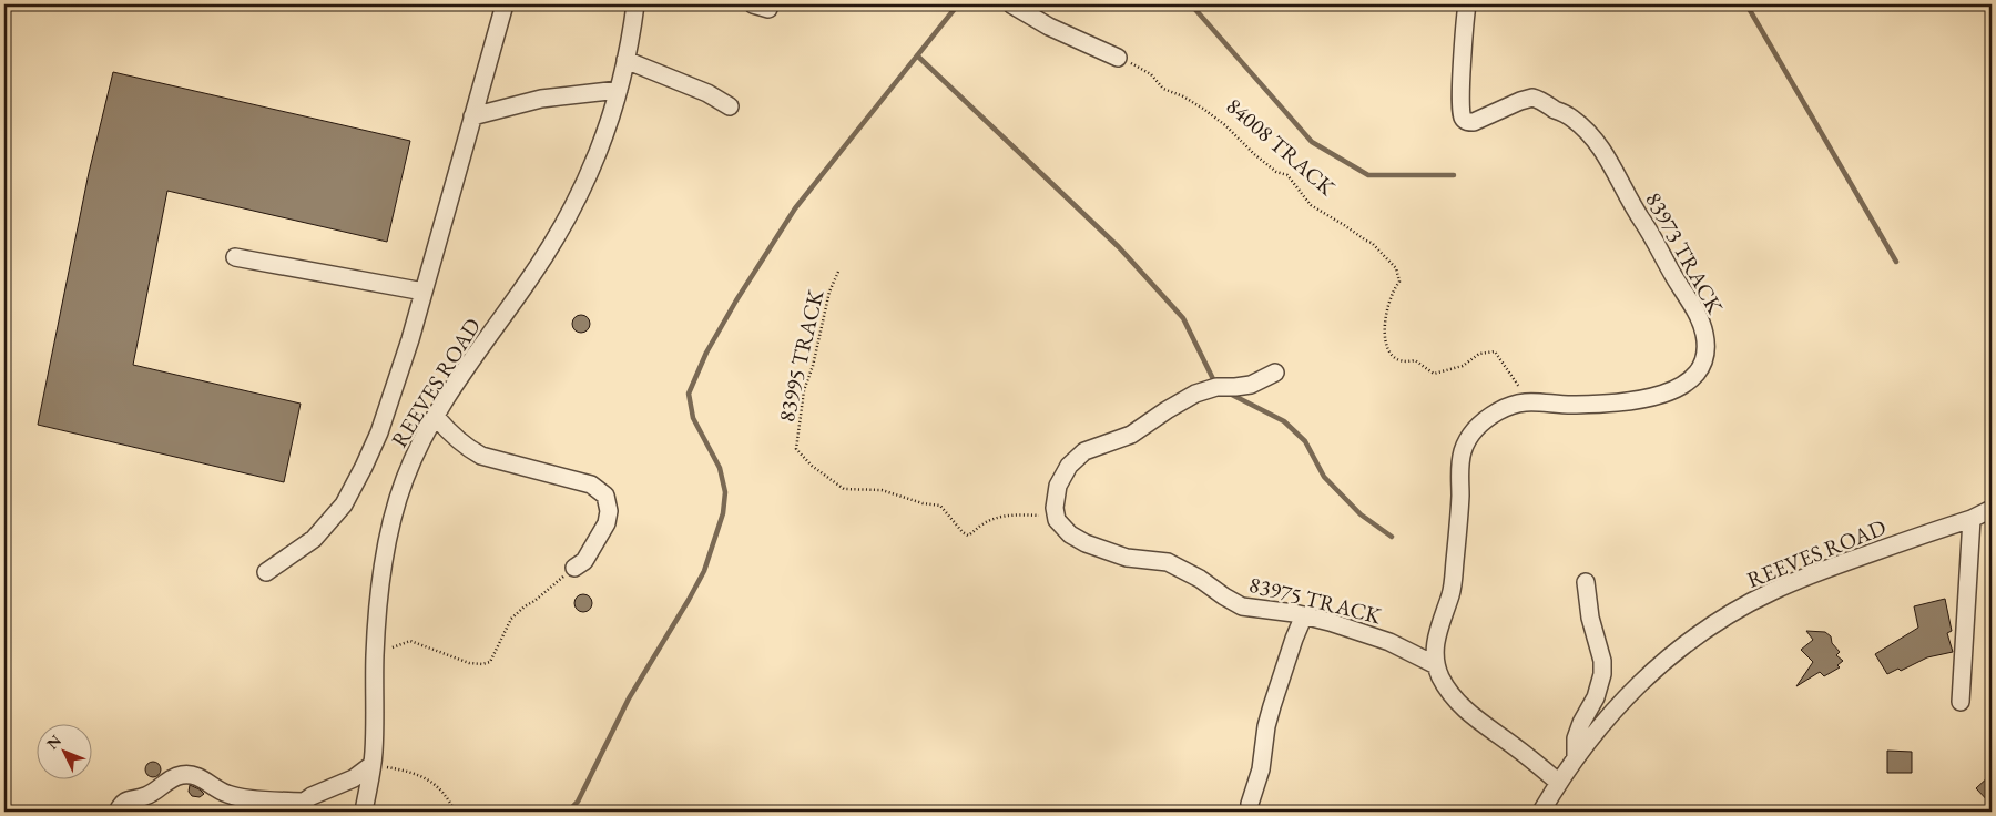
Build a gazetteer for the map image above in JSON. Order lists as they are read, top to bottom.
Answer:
{
  "streets": {
    "street": ["83973 TRACK", "REEVES ROAD", "83975 TRACK"],
    "path": ["84008 TRACK", "83995 TRACK"]
  },
  "crossings": [
    ["84008 TRACK", "83973 TRACK"],
    ["83973 TRACK", "REEVES ROAD"],
    ["83973 TRACK", "83975 TRACK"],
    ["83995 TRACK", "83975 TRACK"]
  ],
  "north": "top left"
}
